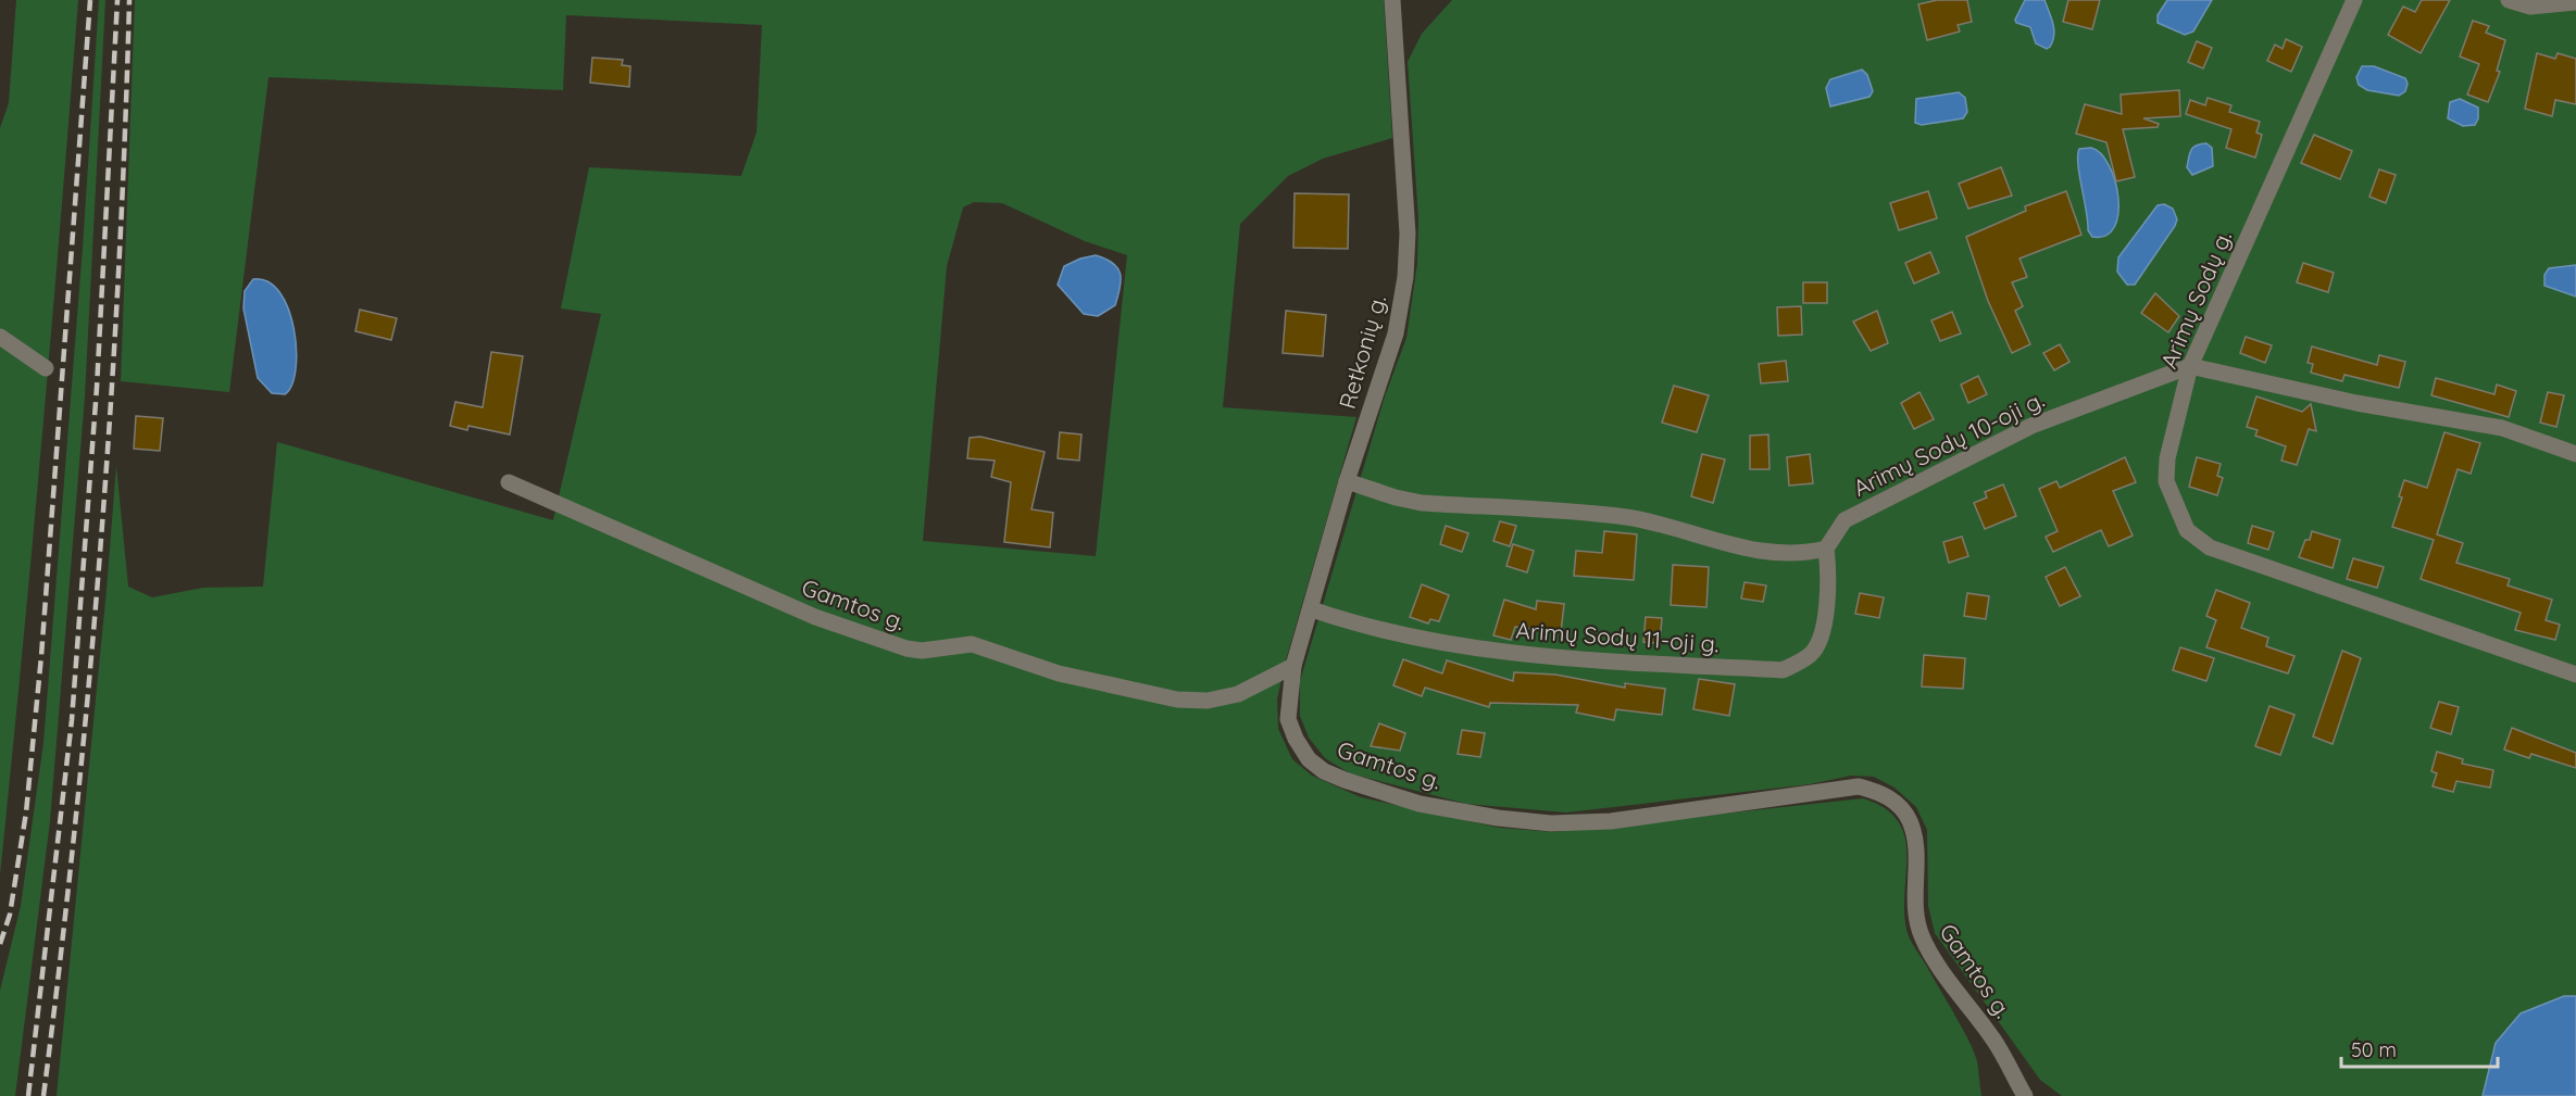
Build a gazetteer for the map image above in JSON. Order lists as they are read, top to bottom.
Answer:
{
  "streets": {
    "street": [
      "Arimų Sodų g.",
      "Retkonių g.",
      "Arimų Sodų 10-oji g.",
      "Gamtos g.",
      "Arimų Sodų 11-oji g."
    ]
  },
  "crossings": [
    ["Arimų Sodų g.", "Arimų Sodų 10-oji g."],
    ["Retkonių g.", "Gamtos g."],
    ["Retkonių g.", "Arimų Sodų 11-oji g."],
    ["Arimų Sodų 10-oji g.", "Arimų Sodų 11-oji g."]
  ],
  "scale_bar": "50 m"
}
